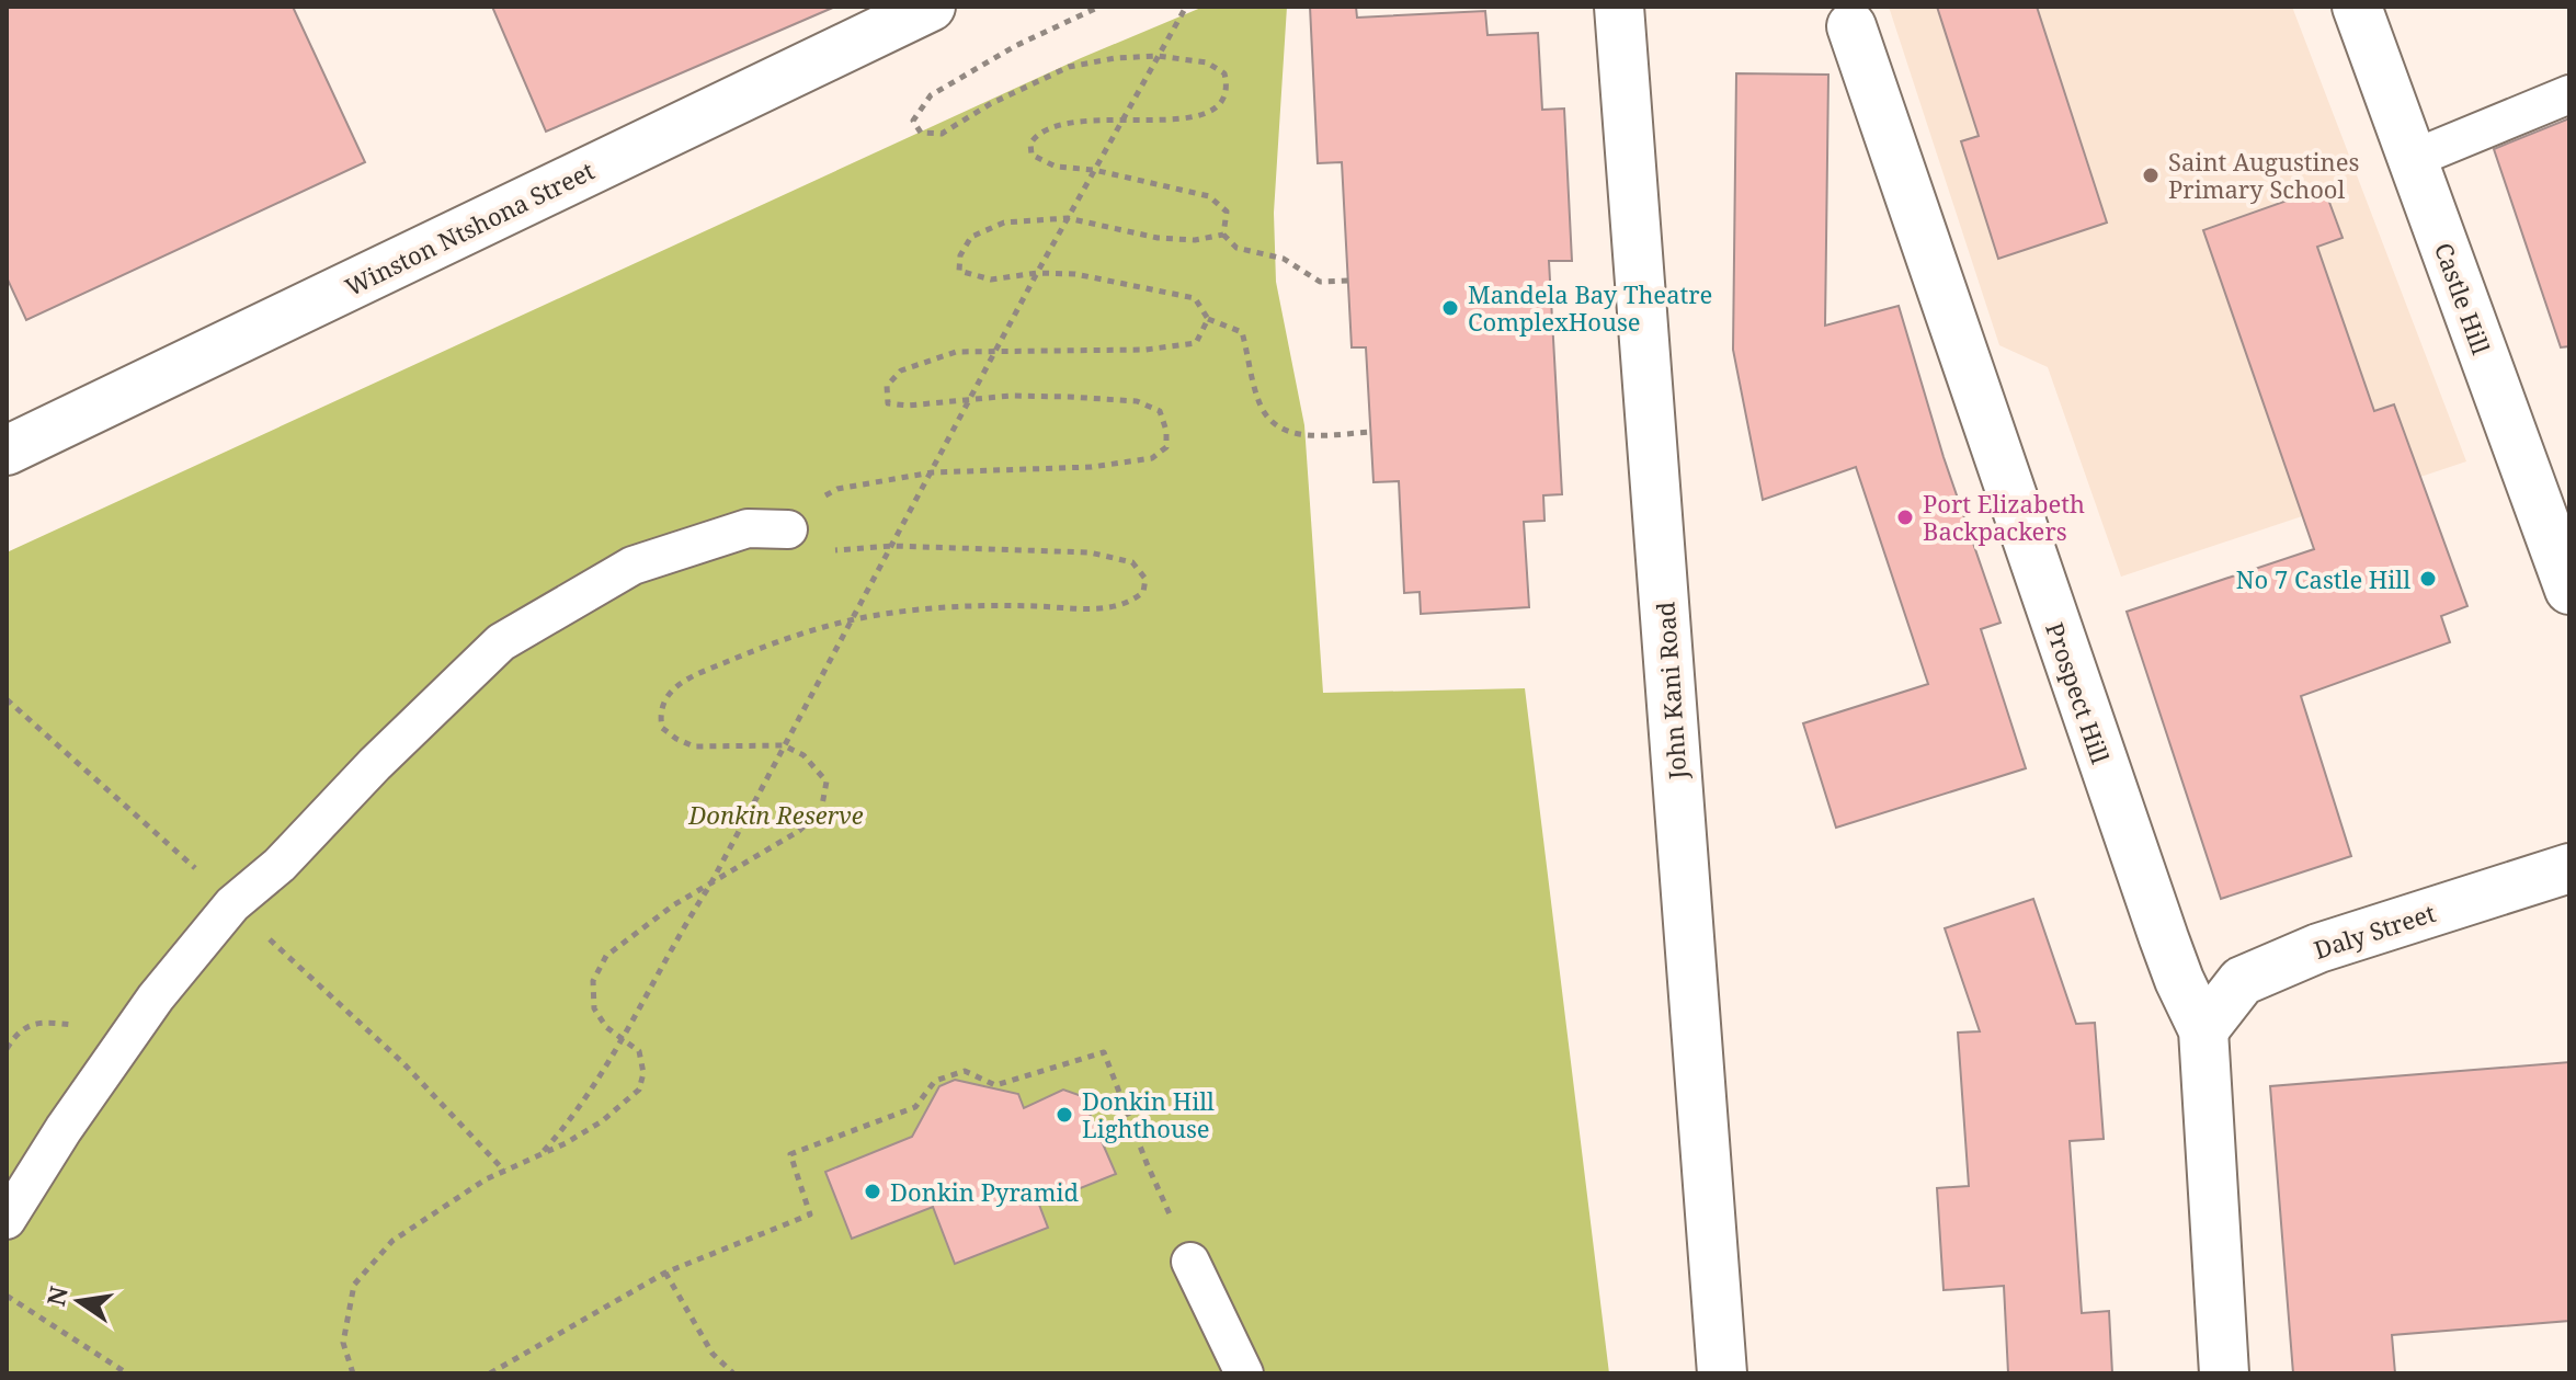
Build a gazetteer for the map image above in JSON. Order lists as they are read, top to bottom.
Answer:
{
  "streets": {
    "street": [
      "Winston Ntshona Street",
      "Castle Hill",
      "John Kani Road",
      "Prospect Hill",
      "Daly Street"
    ]
  },
  "crossings": [
    ["Prospect Hill", "Daly Street"]
  ],
  "parks": ["Donkin Reserve"],
  "places": [
    "Saint Augustines Primary School",
    "Mandela Bay Theatre ComplexHouse",
    "Port Elizabeth Backpackers",
    "No 7 Castle Hill",
    "Donkin Hill Lighthouse",
    "Donkin Pyramid"
  ],
  "north": "left"
}
